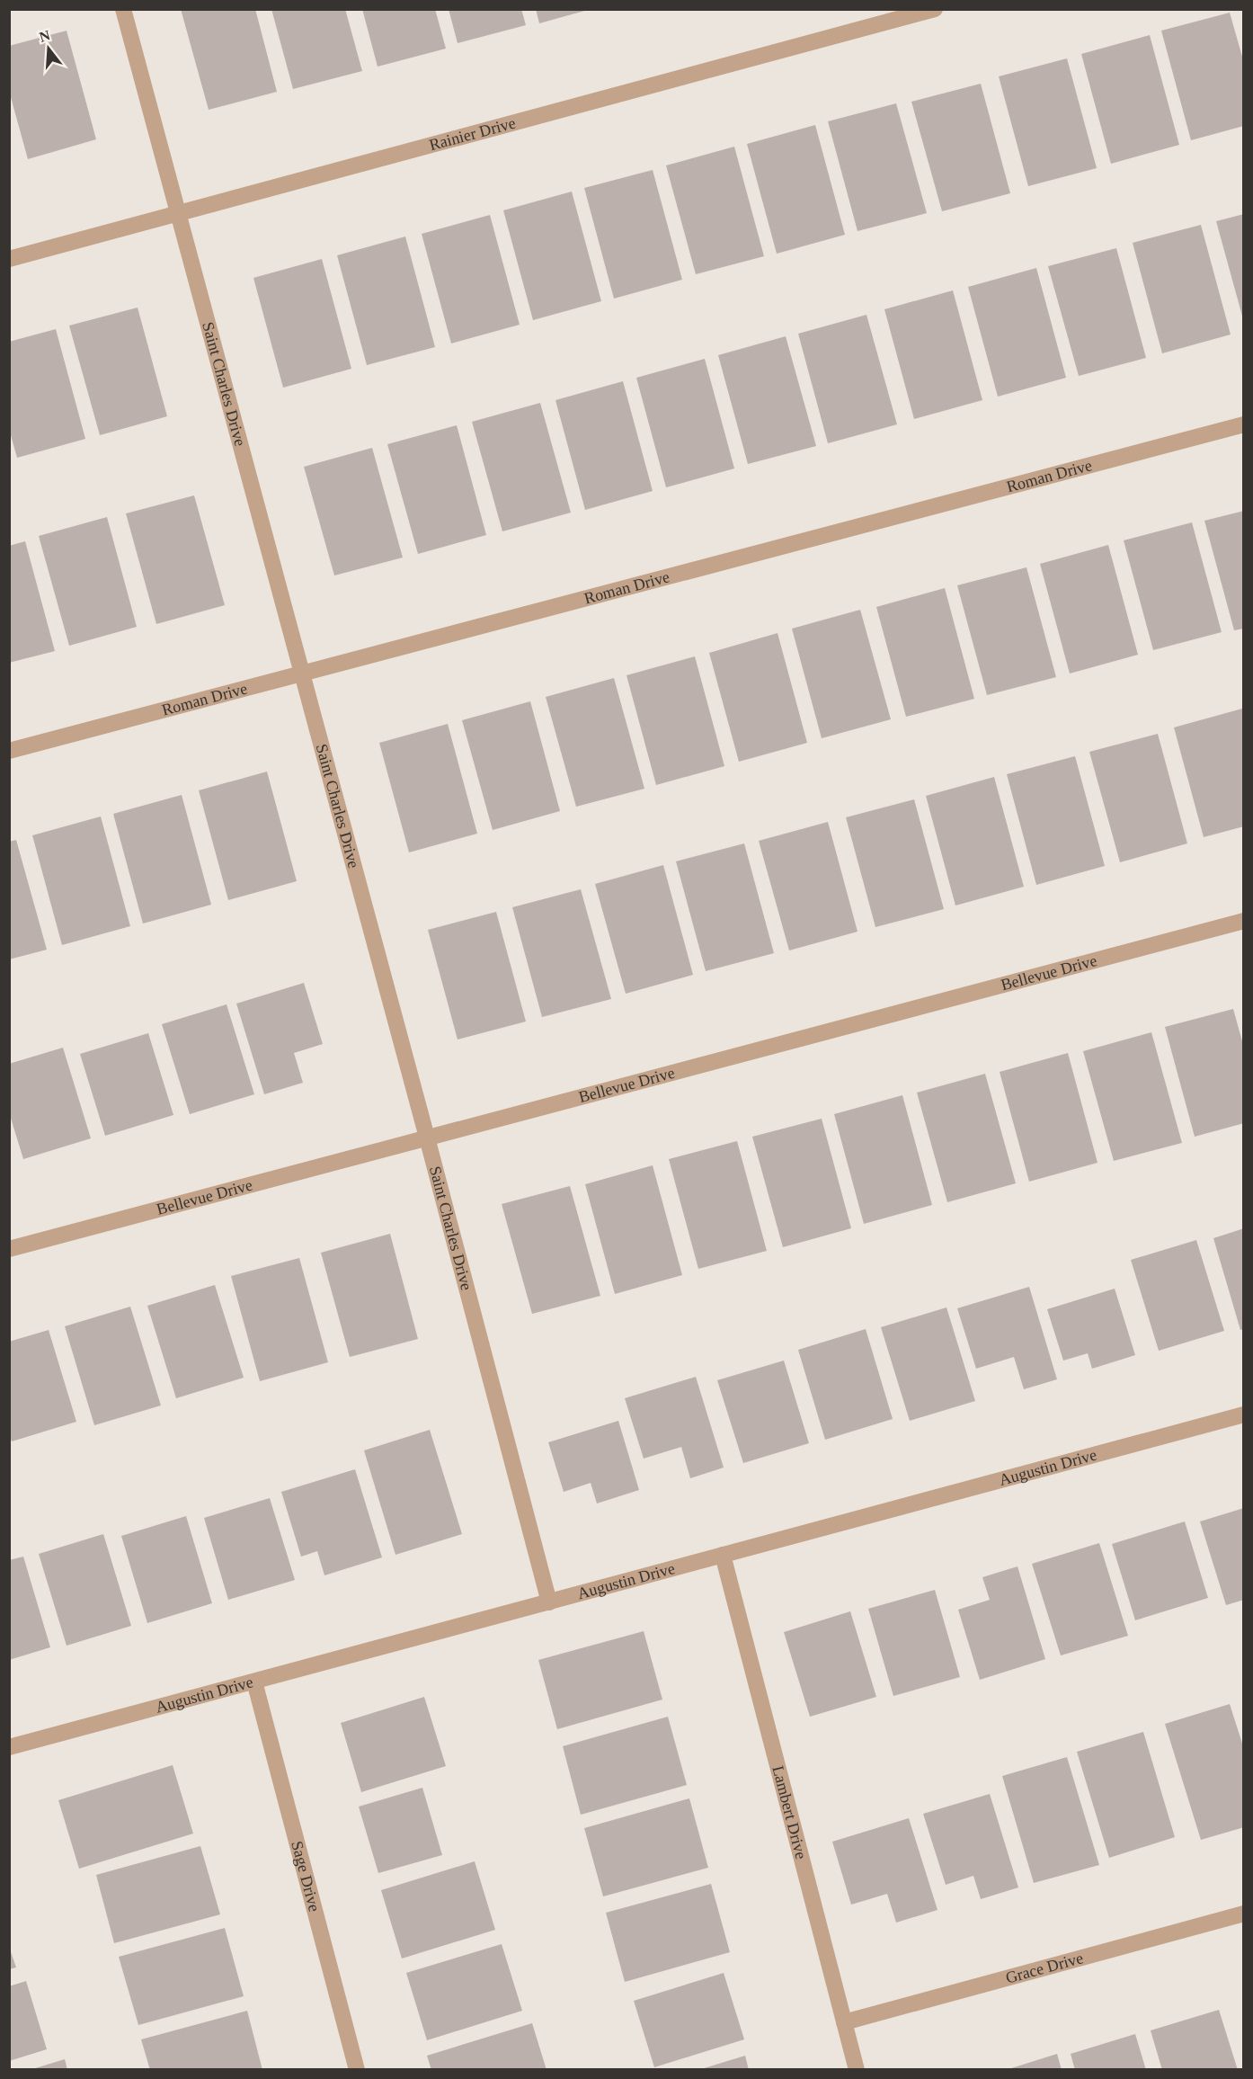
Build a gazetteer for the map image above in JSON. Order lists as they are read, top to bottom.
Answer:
{
  "streets": {
    "street": [
      "Rainier Drive",
      "Saint Charles Drive",
      "Roman Drive",
      "Bellevue Drive",
      "Augustin Drive",
      "Lambert Drive",
      "Sage Drive",
      "Grace Drive"
    ]
  },
  "crossings": [
    ["Rainier Drive", "Saint Charles Drive"],
    ["Saint Charles Drive", "Roman Drive"],
    ["Saint Charles Drive", "Bellevue Drive"],
    ["Saint Charles Drive", "Augustin Drive"],
    ["Augustin Drive", "Lambert Drive"],
    ["Augustin Drive", "Sage Drive"],
    ["Lambert Drive", "Grace Drive"]
  ],
  "north": "top"
}
